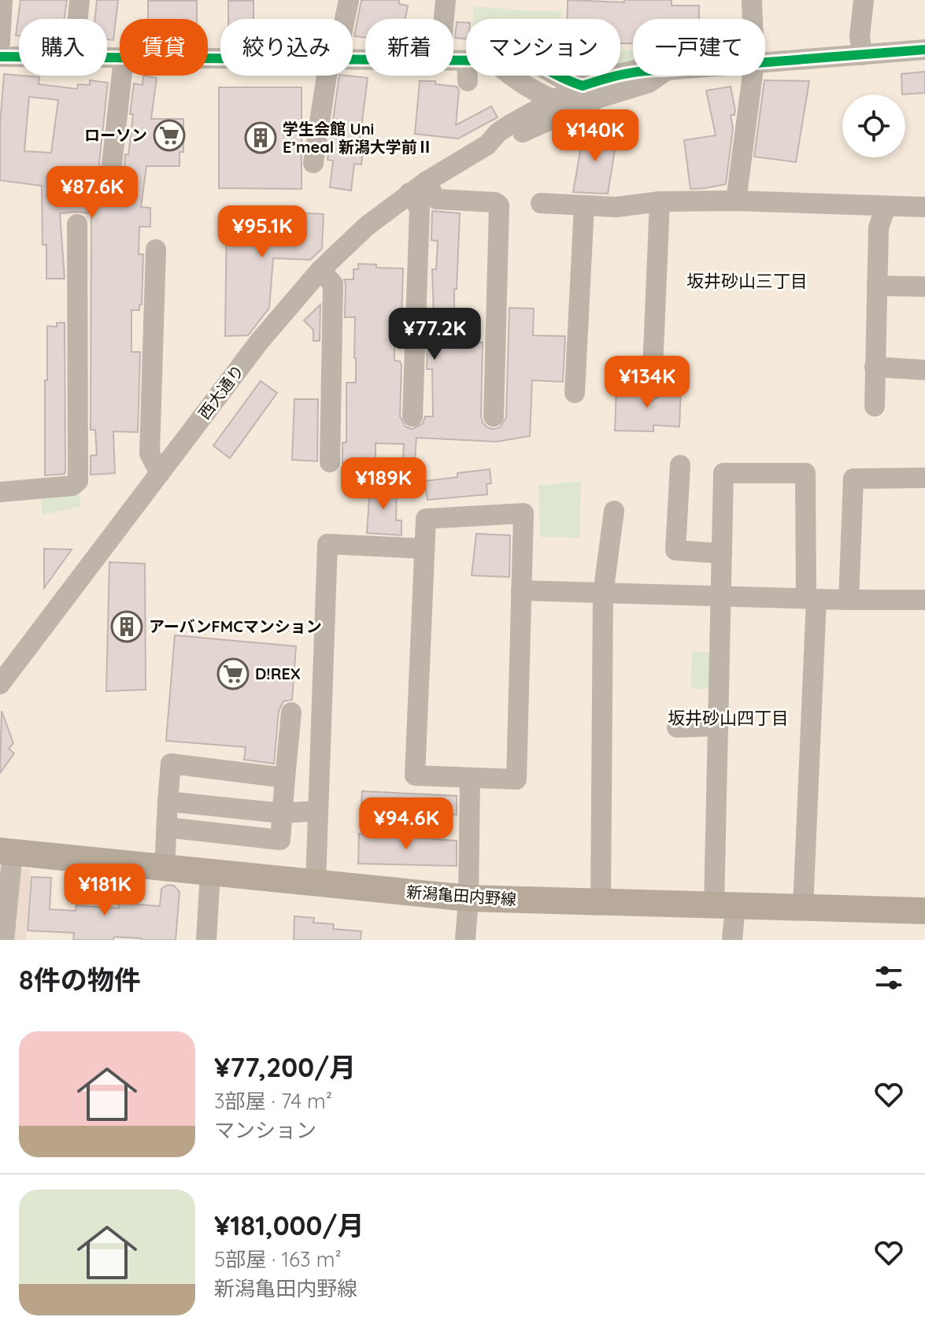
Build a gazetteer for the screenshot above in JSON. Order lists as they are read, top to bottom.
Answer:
{
  "streets": {
    "main road": ["新潟亀田内野線"],
    "street": ["西大通り"]
  },
  "districts": ["坂井砂山三丁目", "坂井砂山四丁目"],
  "places": {
    "supermarket": ["ローソン", "D!REX"],
    "building": ["学生会館 Uni E’meal 新潟大学前Ⅱ", "アーバンFMCマンション"]
  },
  "page": {
    "chip": [
      "購入",
      "賃貸",
      "絞り込み",
      "新着",
      "マンション",
      "一戸建て"
    ],
    "price": [
      "¥140K",
      "¥87.6K",
      "¥95.1K",
      "¥77.2K",
      "¥134K",
      "¥189K",
      "¥94.6K",
      "¥181K"
    ],
    "heading": "8件の物件",
    "list": [
      {
        "name": "¥77,200/月",
        "note": "3部屋 · 74 m² · マンション"
      },
      {
        "name": "¥181,000/月",
        "note": "5部屋 · 163 m² · 新潟亀田内野線"
      }
    ]
  }
}
